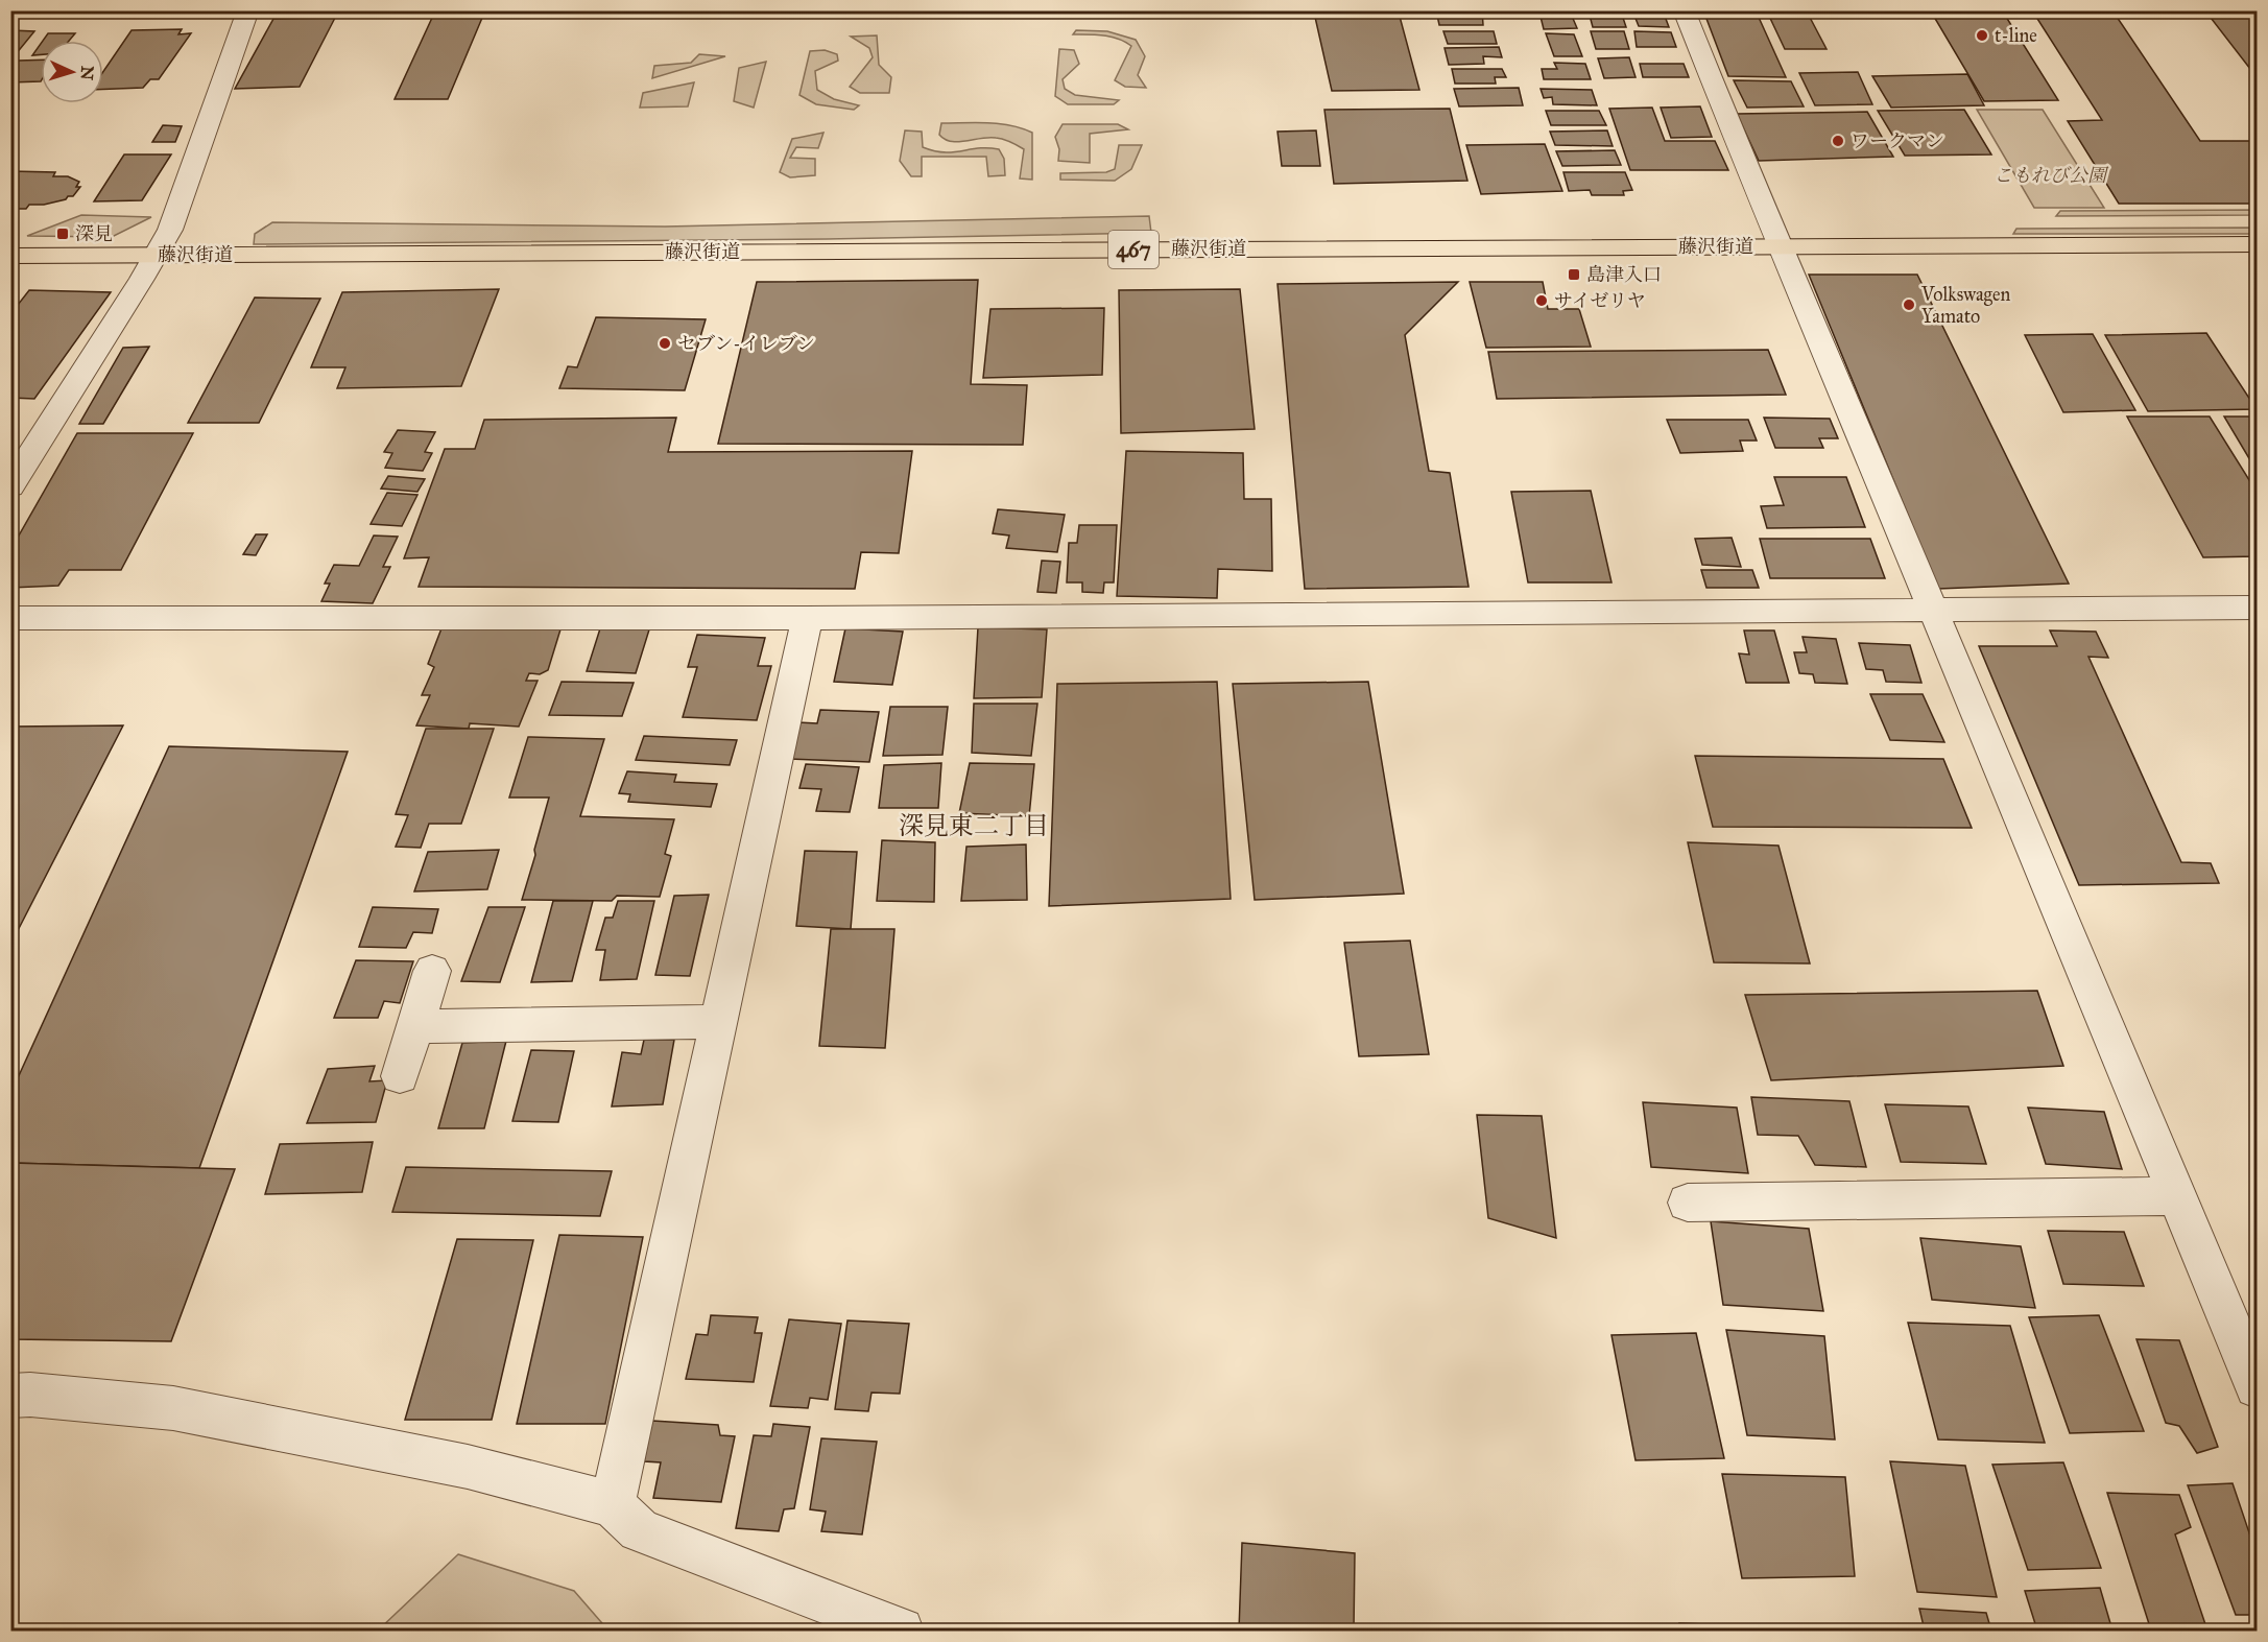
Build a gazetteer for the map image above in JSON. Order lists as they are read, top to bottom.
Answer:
{
  "streets": {
    "highway": ["藤沢街道", "467"]
  },
  "districts": ["深見東二丁目"],
  "parks": ["こもれび公園"],
  "places": {
    "other": [
      "t-line",
      "ワークマン",
      "サイゼリヤ",
      "Volkswagen Yamato",
      "セブン-イレブン"
    ],
    "transit": ["深見", "島津入口"]
  },
  "north": "right"
}
